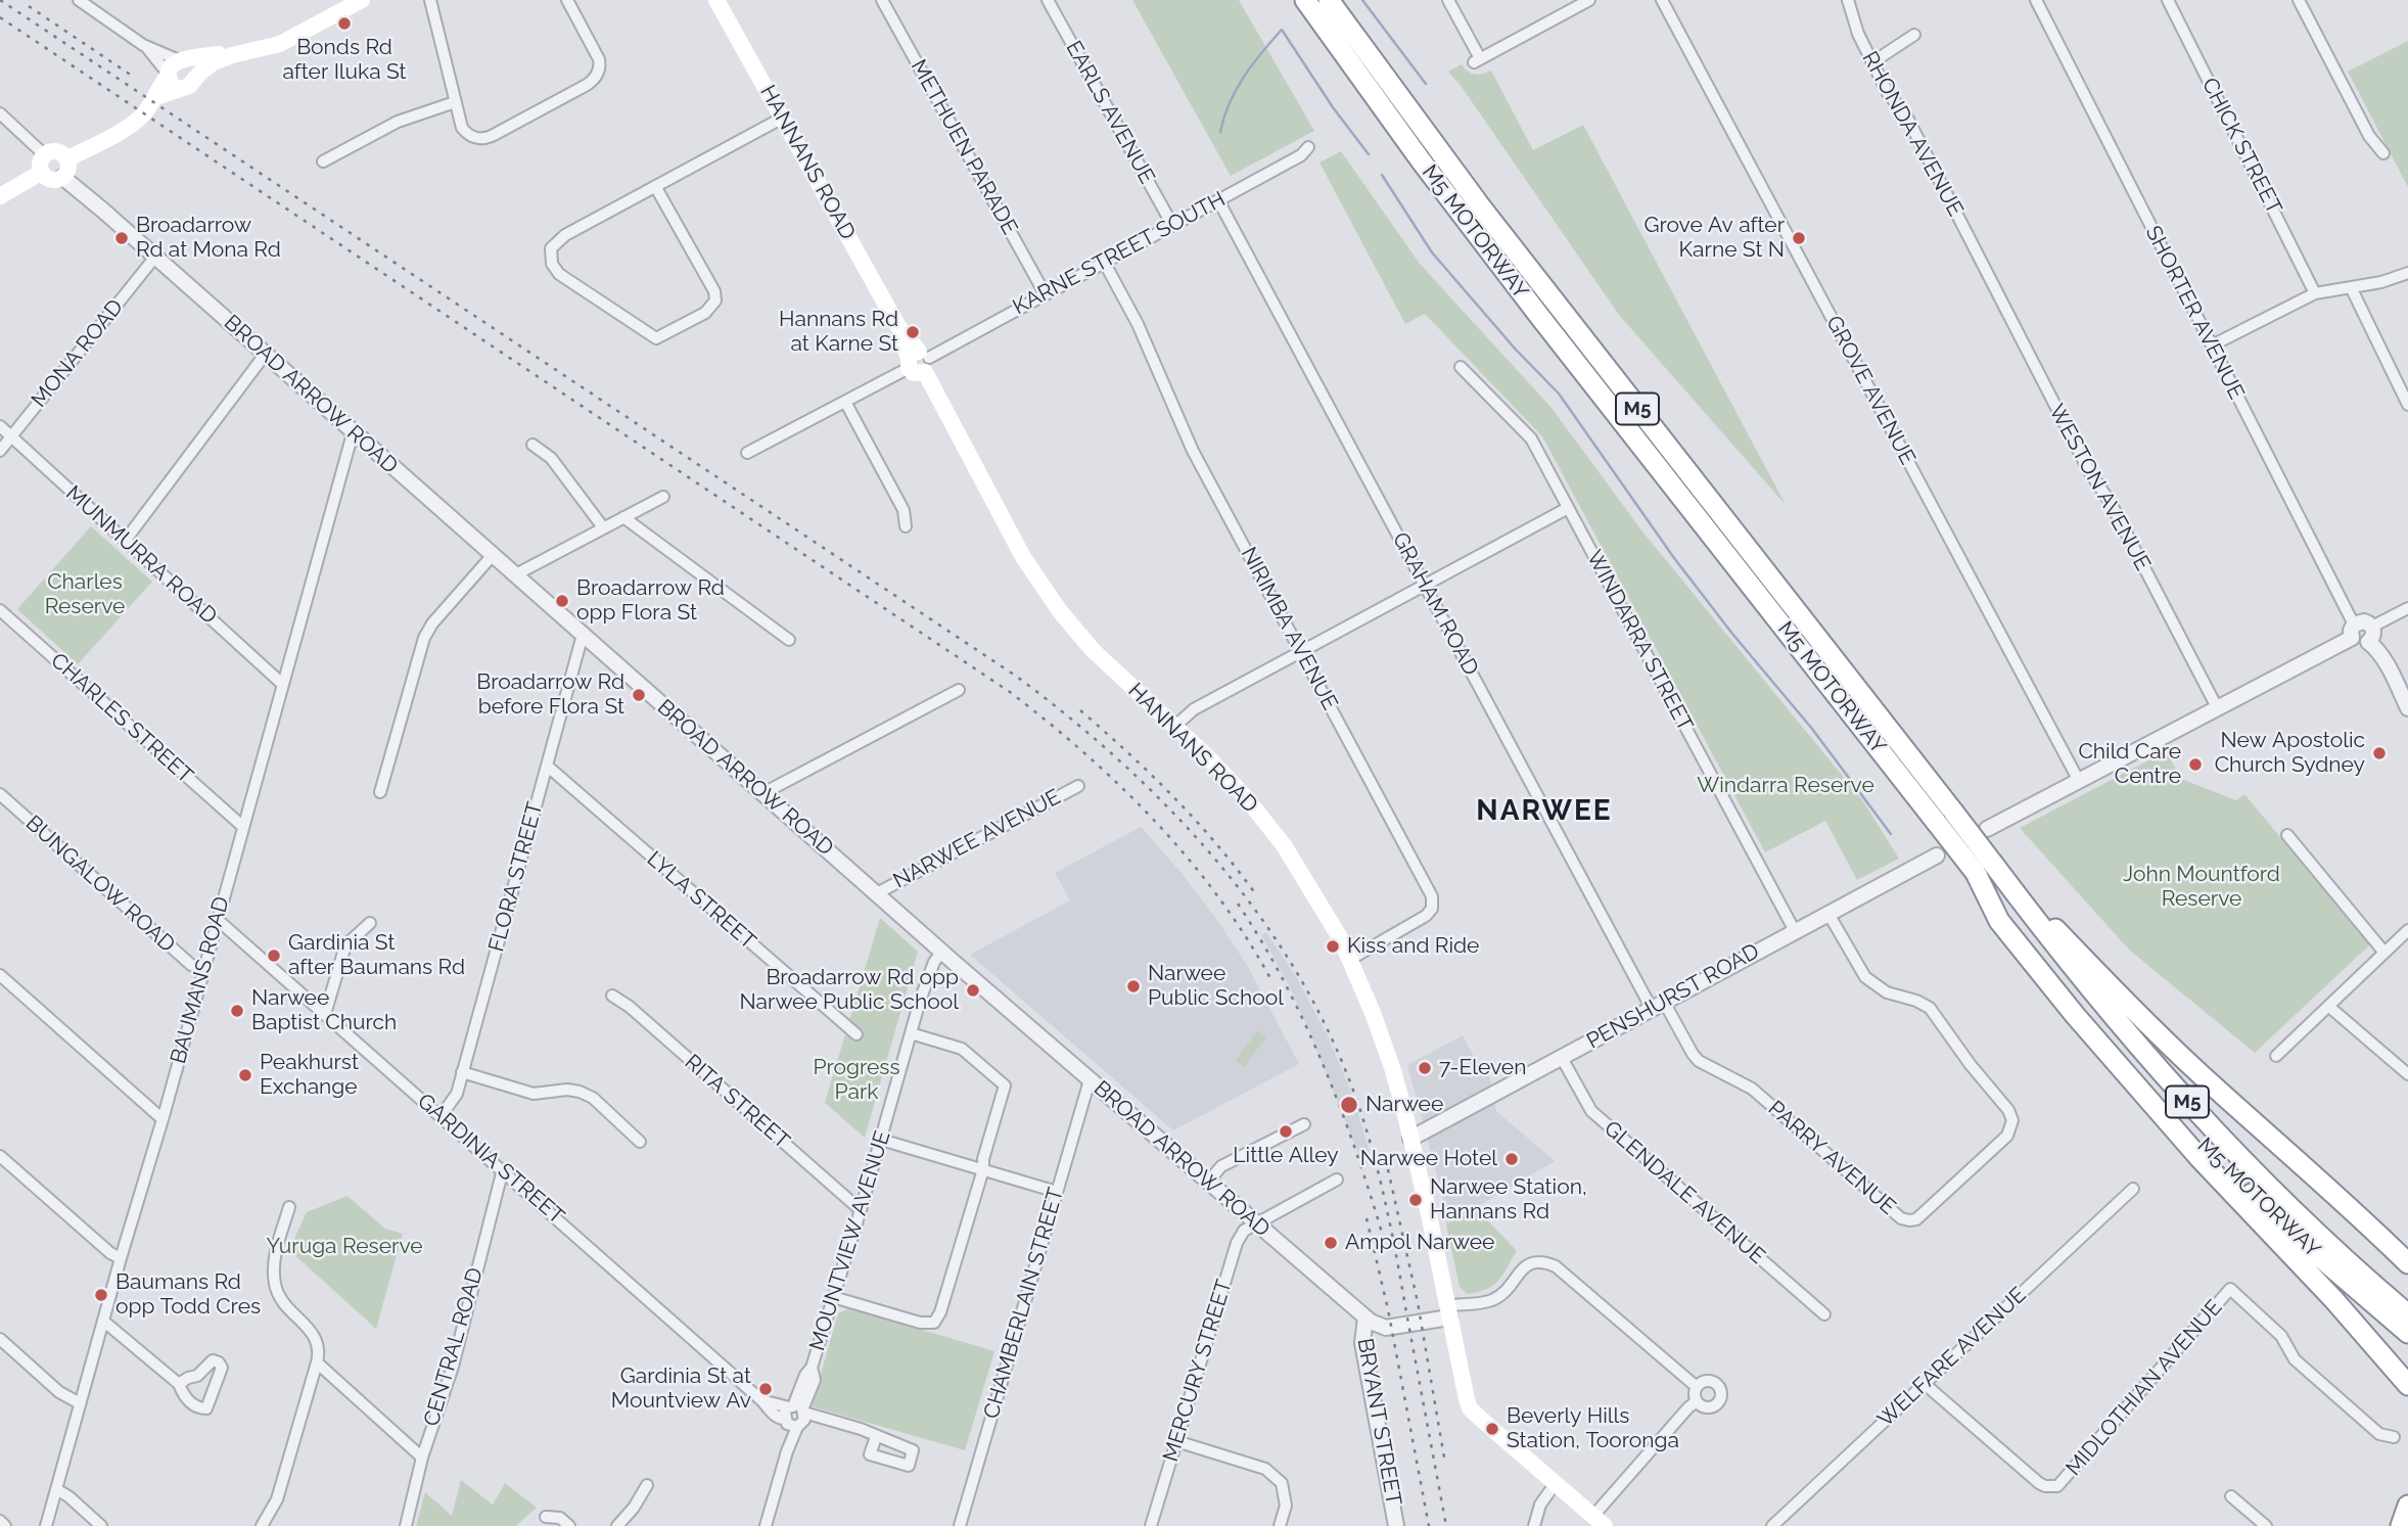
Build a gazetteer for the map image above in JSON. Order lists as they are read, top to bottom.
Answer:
{
  "streets": {
    "highway": ["M5 MOTORWAY", "M5"],
    "main road": ["HANNANS ROAD"],
    "street": [
      "EARLS AVENUE",
      "RHONDA AVENUE",
      "CHICK STREET",
      "METHUEN PARADE",
      "KARNE STREET SOUTH",
      "SHORTER AVENUE",
      "MONA ROAD",
      "GROVE AVENUE",
      "BROAD ARROW ROAD",
      "WESTON AVENUE",
      "MUNMURRA ROAD",
      "GRAHAM ROAD",
      "NIRIMBA AVENUE",
      "WINDARRA STREET",
      "CHARLES STREET",
      "NARWEE AVENUE",
      "FLORA STREET",
      "BUNGALOW ROAD",
      "LYLA STREET",
      "BAUMANS ROAD",
      "PENSHURST ROAD",
      "RITA STREET",
      "PARRY AVENUE",
      "GARDINIA STREET",
      "GLENDALE AVENUE",
      "MOUNTVIEW AVENUE",
      "CHAMBERLAIN STREET",
      "CENTRAL ROAD",
      "WELFARE AVENUE",
      "MERCURY STREET",
      "MIDLOTHIAN AVENUE",
      "BRYANT STREET"
    ]
  },
  "crossings": [
    ["EARLS AVENUE", "KARNE STREET SOUTH"],
    ["RHONDA AVENUE", "WESTON AVENUE"],
    ["METHUEN PARADE", "KARNE STREET SOUTH"],
    ["HANNANS ROAD", "KARNE STREET SOUTH"],
    ["HANNANS ROAD", "BROAD ARROW ROAD"],
    ["HANNANS ROAD", "NIRIMBA AVENUE"],
    ["HANNANS ROAD", "PENSHURST ROAD"],
    ["M5 MOTORWAY", "M5"],
    ["KARNE STREET SOUTH", "GRAHAM ROAD"],
    ["KARNE STREET SOUTH", "NIRIMBA AVENUE"],
    ["MONA ROAD", "BROAD ARROW ROAD"],
    ["MONA ROAD", "MUNMURRA ROAD"],
    ["BROAD ARROW ROAD", "NARWEE AVENUE"],
    ["BROAD ARROW ROAD", "FLORA STREET"],
    ["BROAD ARROW ROAD", "BAUMANS ROAD"],
    ["BROAD ARROW ROAD", "MOUNTVIEW AVENUE"],
    ["BROAD ARROW ROAD", "CHAMBERLAIN STREET"],
    ["BROAD ARROW ROAD", "MERCURY STREET"],
    ["BROAD ARROW ROAD", "BRYANT STREET"],
    ["MUNMURRA ROAD", "BAUMANS ROAD"],
    ["GRAHAM ROAD", "PENSHURST ROAD"],
    ["GRAHAM ROAD", "PARRY AVENUE"],
    ["WINDARRA STREET", "PENSHURST ROAD"],
    ["CHARLES STREET", "BAUMANS ROAD"],
    ["FLORA STREET", "LYLA STREET"],
    ["FLORA STREET", "GARDINIA STREET"],
    ["BUNGALOW ROAD", "BAUMANS ROAD"],
    ["BAUMANS ROAD", "GARDINIA STREET"],
    ["PENSHURST ROAD", "PARRY AVENUE"],
    ["PENSHURST ROAD", "GLENDALE AVENUE"],
    ["RITA STREET", "MOUNTVIEW AVENUE"],
    ["GARDINIA STREET", "MOUNTVIEW AVENUE"],
    ["GARDINIA STREET", "CENTRAL ROAD"],
    ["WELFARE AVENUE", "MIDLOTHIAN AVENUE"]
  ],
  "districts": ["NARWEE"],
  "parks": [
    "Charles Reserve",
    "Windarra Reserve",
    "John Mountford Reserve",
    "Progress Park",
    "Yuruga Reserve"
  ],
  "places": [
    "Bonds Rd after Iluka St",
    "Broadarrow Rd at Mona Rd",
    "Grove Av after Karne St N",
    "Hannans Rd at Karne St",
    "Broadarrow Rd opp Flora St",
    "Broadarrow Rd before Flora St",
    "New Apostolic Church Sydney",
    "Child Care Centre",
    "Kiss and Ride",
    "Gardinia St after Baumans Rd",
    "Narwee Public School",
    "Broadarrow Rd opp Narwee Public School",
    "Narwee Baptist Church",
    "7-Eleven",
    "Peakhurst Exchange",
    "Narwee",
    "Little Alley",
    "Narwee Hotel",
    "Narwee Station, Hannans Rd",
    "Ampol Narwee",
    "Baumans Rd opp Todd Cres",
    "Gardinia St at Mountview Av",
    "Beverly Hills Station, Tooronga"
  ]
}
